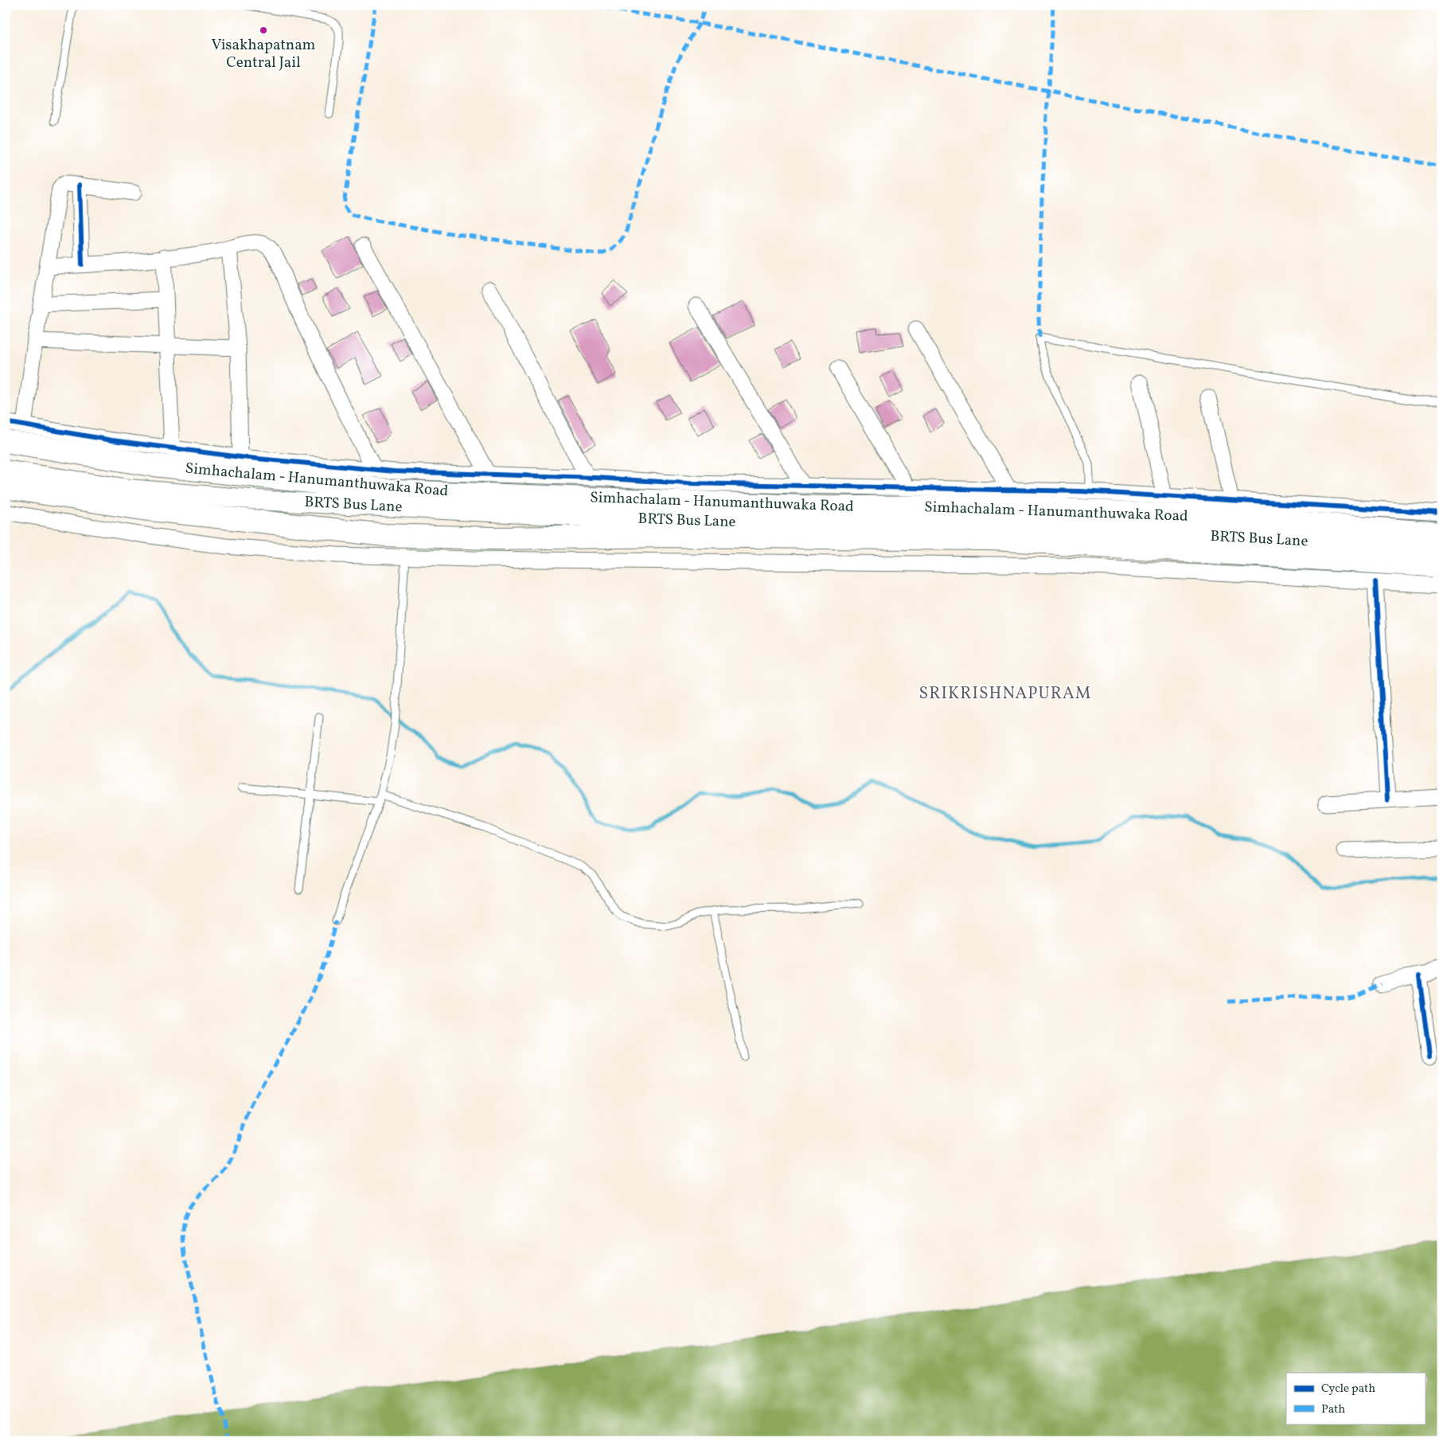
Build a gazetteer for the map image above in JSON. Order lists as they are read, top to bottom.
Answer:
{
  "streets": {
    "main road": ["Simhachalam - Hanumanthuwaka Road"],
    "street": ["BRTS Bus Lane"]
  },
  "districts": ["SRIKRISHNAPURAM"],
  "places": ["Visakhapatnam Central Jail"],
  "legend": ["Cycle path", "Path"]
}
